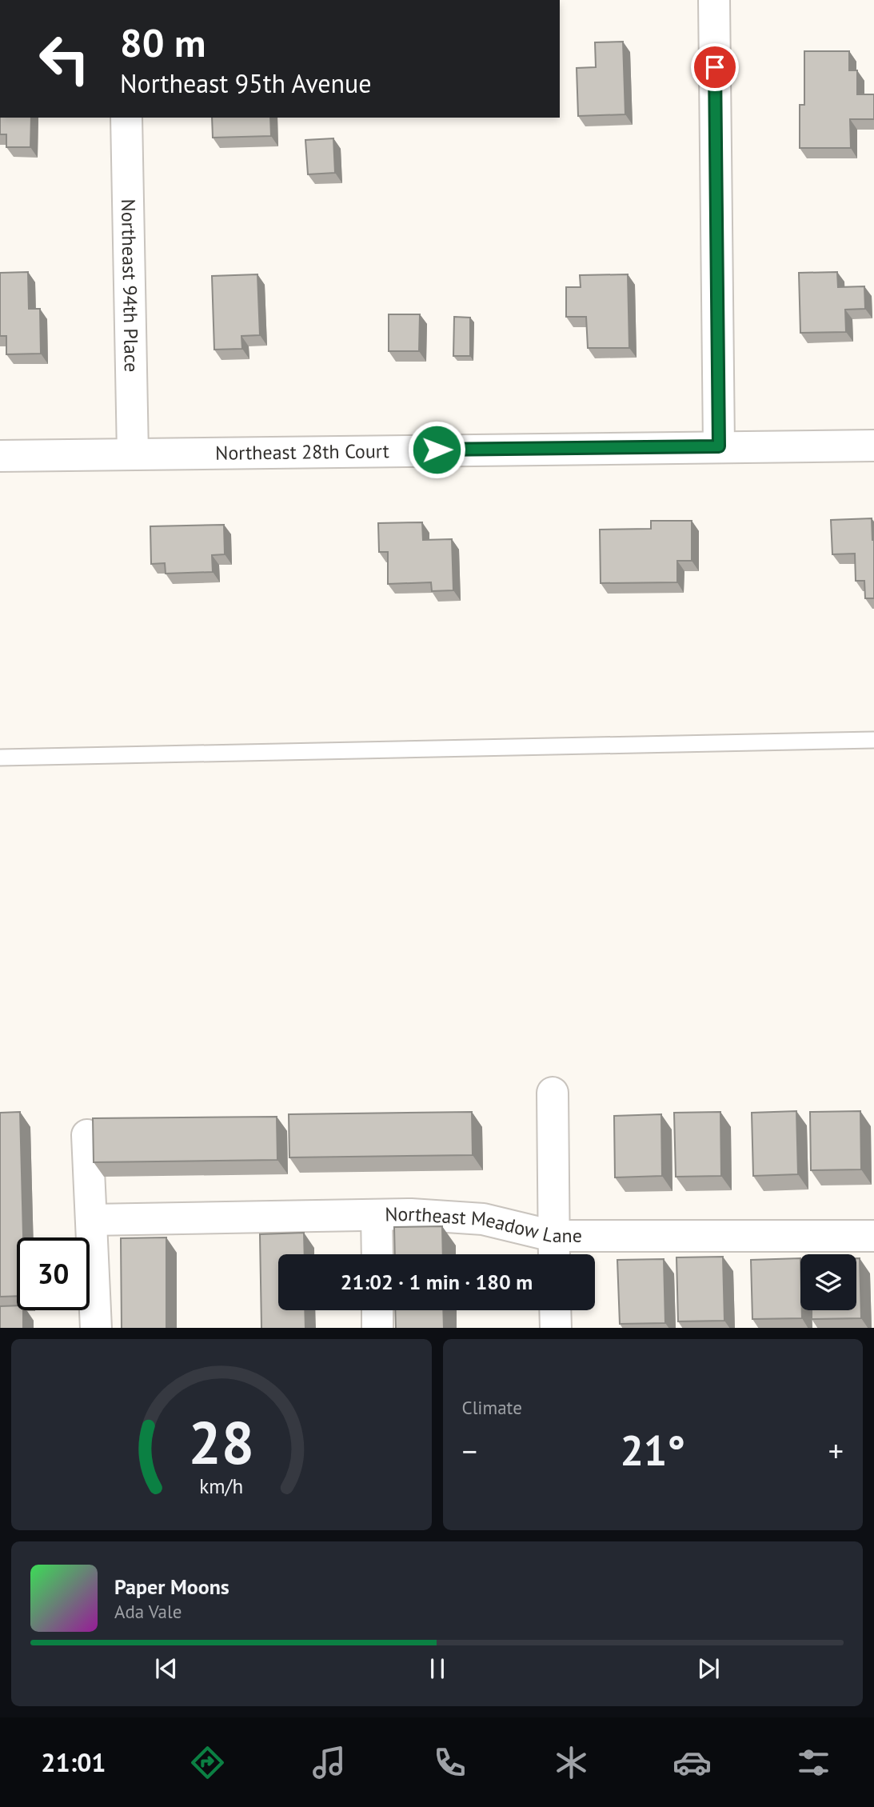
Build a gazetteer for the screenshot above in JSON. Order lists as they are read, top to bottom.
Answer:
{
  "streets": {
    "street": ["Northeast 94th Place", "Northeast 28th Court", "Northeast Meadow Lane"]
  },
  "crossings": [
    ["Northeast 94th Place", "Northeast 28th Court"]
  ],
  "page": {
    "turn": ["80 m", "Northeast 95th Avenue"],
    "limit": "30",
    "trip": "21:02 · 1 min · 180 m",
    "tile": "Climate",
    "heat": ["−", "21°", "+"],
    "song": ["Paper Moons", "Ada Vale"],
    "tabs": "21:01",
    "gauge": ["28", "km/h"]
  }
}
